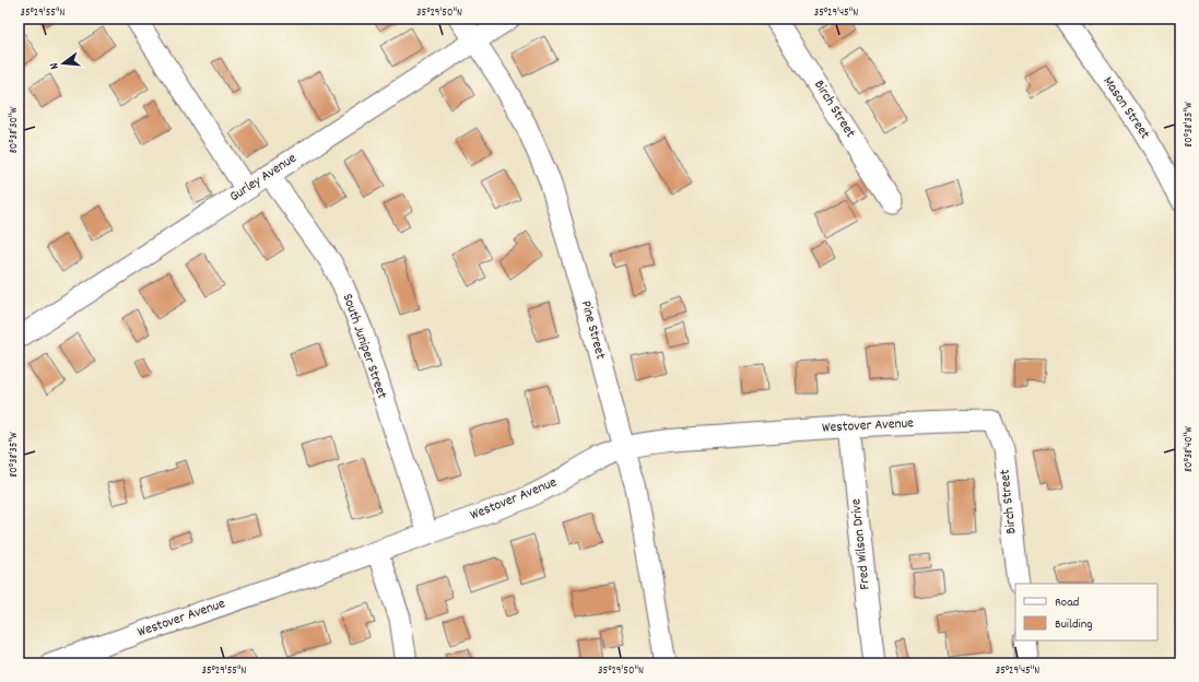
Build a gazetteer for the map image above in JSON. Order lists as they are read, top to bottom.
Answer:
{
  "streets": {
    "street": [
      "Mason Street",
      "Birch Street",
      "Gurley Avenue",
      "Pine Street",
      "South Juniper Street",
      "Westover Avenue",
      "Fred Wilson Drive"
    ]
  },
  "crossings": [
    ["Birch Street", "Westover Avenue"],
    ["Gurley Avenue", "Pine Street"],
    ["Gurley Avenue", "South Juniper Street"],
    ["Pine Street", "Westover Avenue"],
    ["South Juniper Street", "Westover Avenue"],
    ["Westover Avenue", "Fred Wilson Drive"]
  ],
  "legend": ["Road", "Building"],
  "north": "left",
  "coordinates": [
    "35°29'55\"N",
    "35°29'50\"N",
    "35°29'45\"N",
    "80°38'35\"W",
    "80°38'30\"W",
    "80°38'40\"W"
  ]
}
